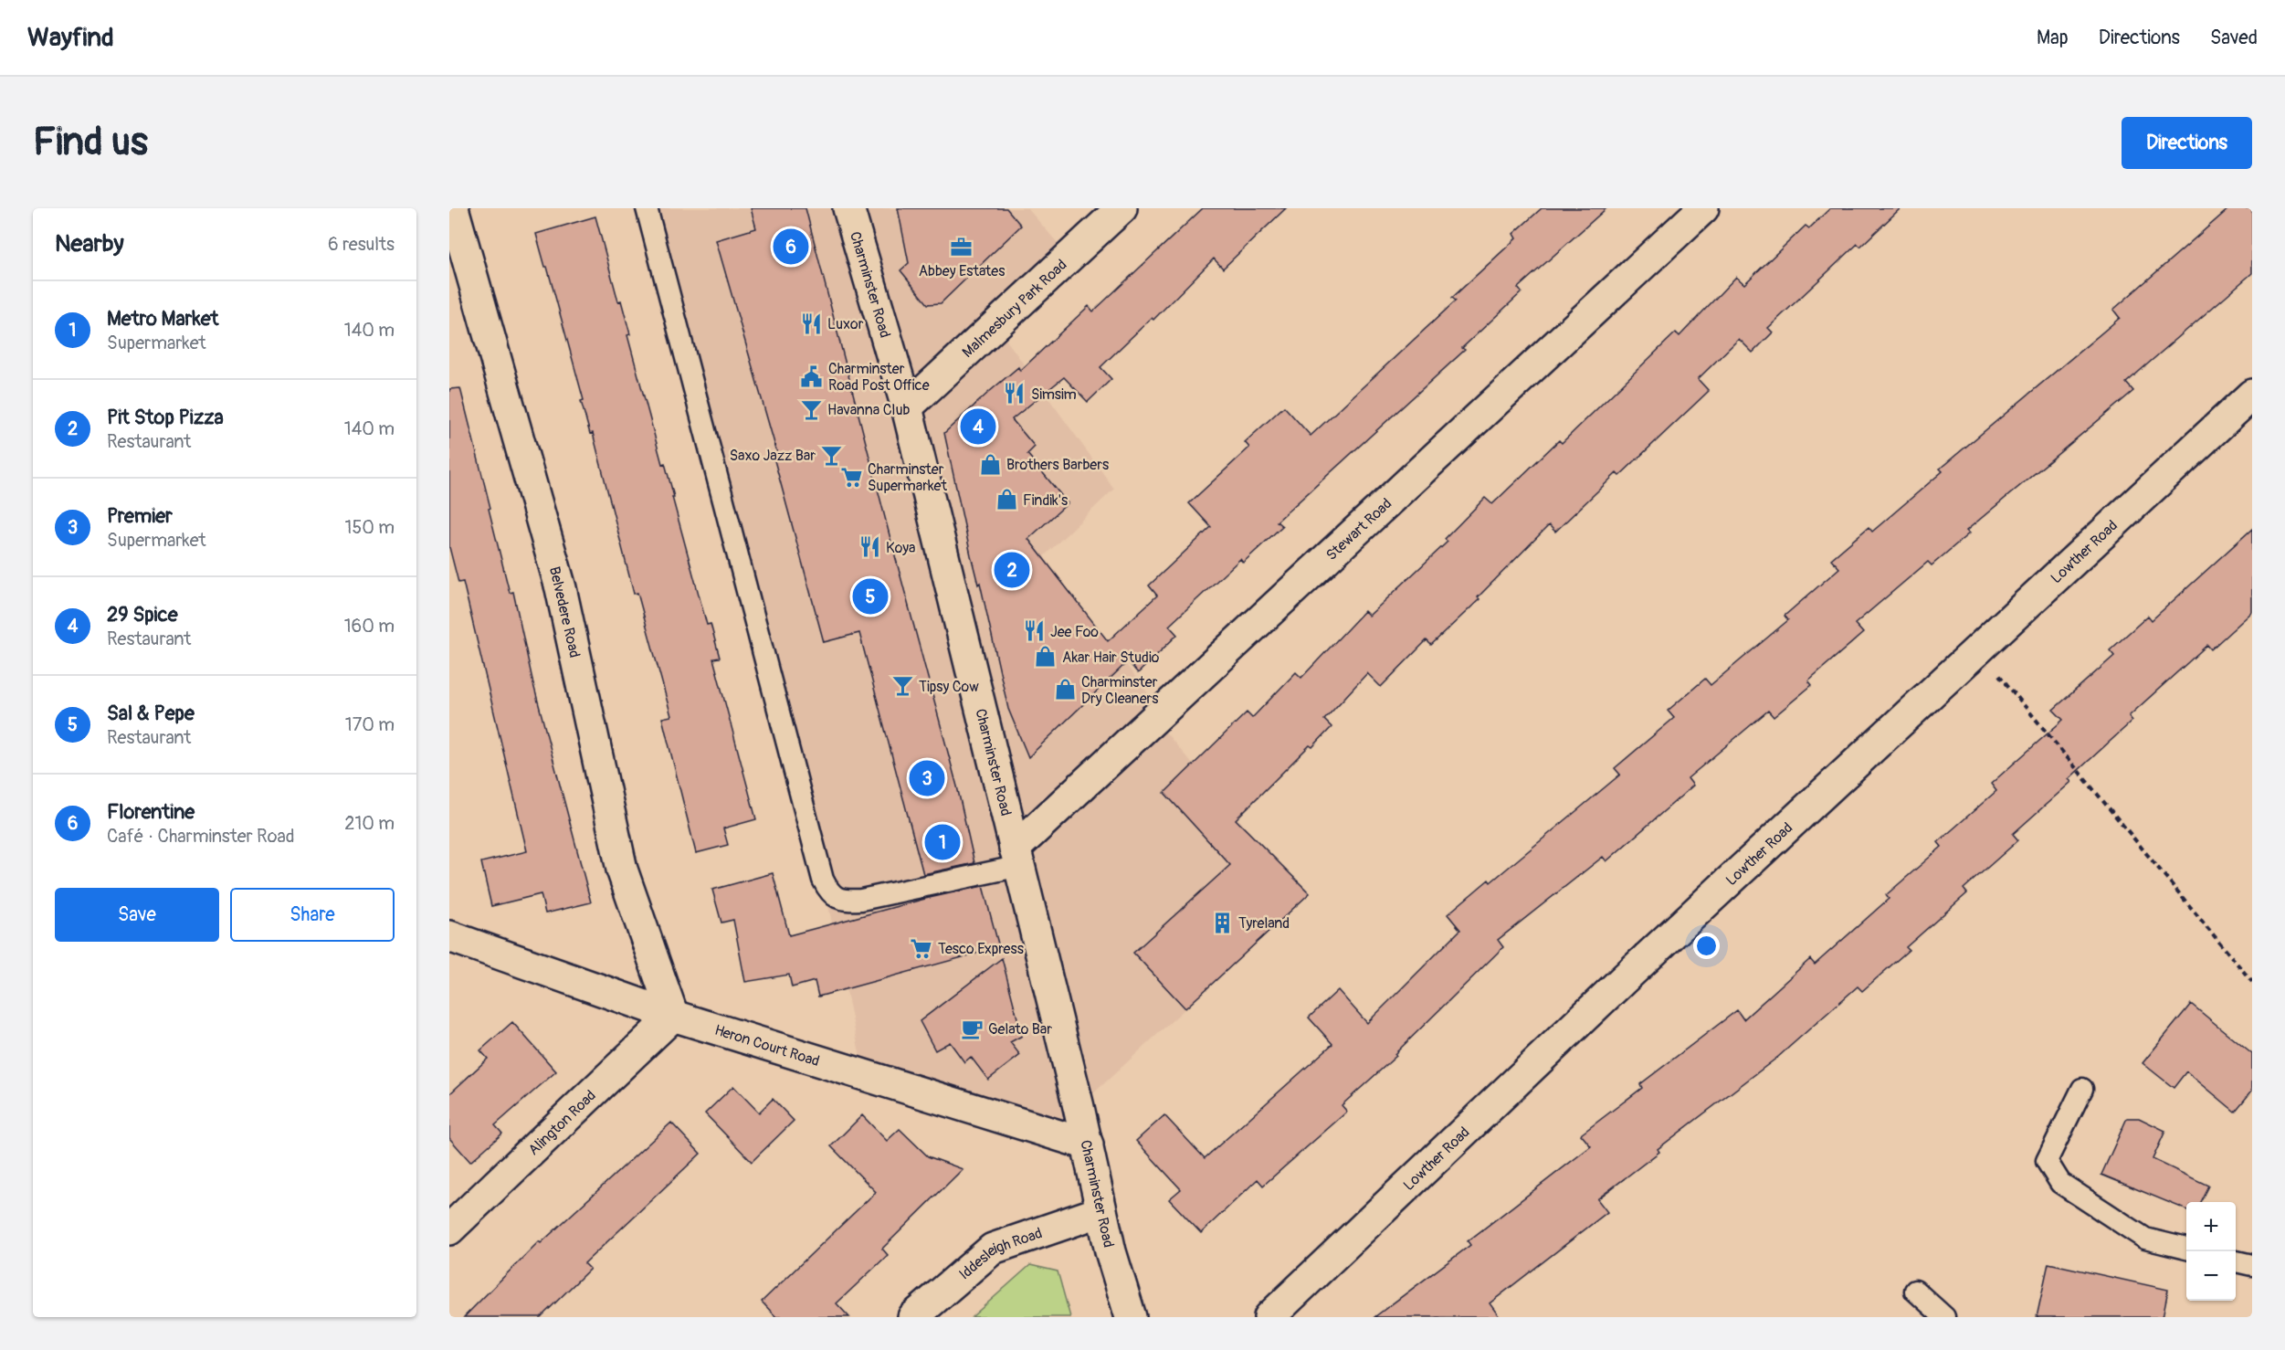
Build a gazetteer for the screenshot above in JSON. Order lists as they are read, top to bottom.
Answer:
{
  "streets": {
    "street": [
      "Charminster Road",
      "Malmesbury Park Road",
      "Stewart Road",
      "Lowther Road",
      "Belvedere Road",
      "Heron Court Road",
      "Alington Road",
      "Iddesleigh Road"
    ]
  },
  "crossings": [
    ["Charminster Road", "Malmesbury Park Road"],
    ["Charminster Road", "Stewart Road"],
    ["Charminster Road", "Heron Court Road"],
    ["Charminster Road", "Iddesleigh Road"],
    ["Belvedere Road", "Heron Court Road"],
    ["Belvedere Road", "Alington Road"],
    ["Heron Court Road", "Alington Road"]
  ],
  "places": {
    "office": ["Abbey Estates"],
    "restaurant": [
      "Luxor",
      "Simsim",
      "Koya",
      "Jee Foo"
    ],
    "public building": ["Charminster Road Post Office"],
    "bar": ["Havanna Club", "Saxo Jazz Bar", "Tipsy Cow"],
    "shop": [
      "Brothers Barbers",
      "Findik's",
      "Akar Hair Studio",
      "Charminster Dry Cleaners"
    ],
    "supermarket": ["Charminster Supermarket", "Tesco Express"],
    "building": ["Tyreland"],
    "cafe": ["Gelato Bar"]
  },
  "page": {
    "header": "Wayfind",
    "nav": ["Map", "Directions", "Saved"],
    "buttons": [
      "Directions",
      ["Save", "Share"]
    ],
    "title": "Find us",
    "heading": ["Nearby", "6 results"],
    "pins": [
      "6",
      "4",
      "2",
      "5",
      "3",
      "1"
    ],
    "list": [
      {
        "mark": "1",
        "name": "Metro Market",
        "note": "Supermarket",
        "value": "140 m"
      },
      {
        "mark": "2",
        "name": "Pit Stop Pizza",
        "note": "Restaurant",
        "value": "140 m"
      },
      {
        "mark": "3",
        "name": "Premier",
        "note": "Supermarket",
        "value": "150 m"
      },
      {
        "mark": "4",
        "name": "29 Spice",
        "note": "Restaurant",
        "value": "160 m"
      },
      {
        "mark": "5",
        "name": "Sal & Pepe",
        "note": "Restaurant",
        "value": "170 m"
      },
      {
        "mark": "6",
        "name": "Florentine",
        "note": "Café · Charminster Road",
        "value": "210 m"
      }
    ],
    "map_buttons": ["+", "−"]
  }
}
